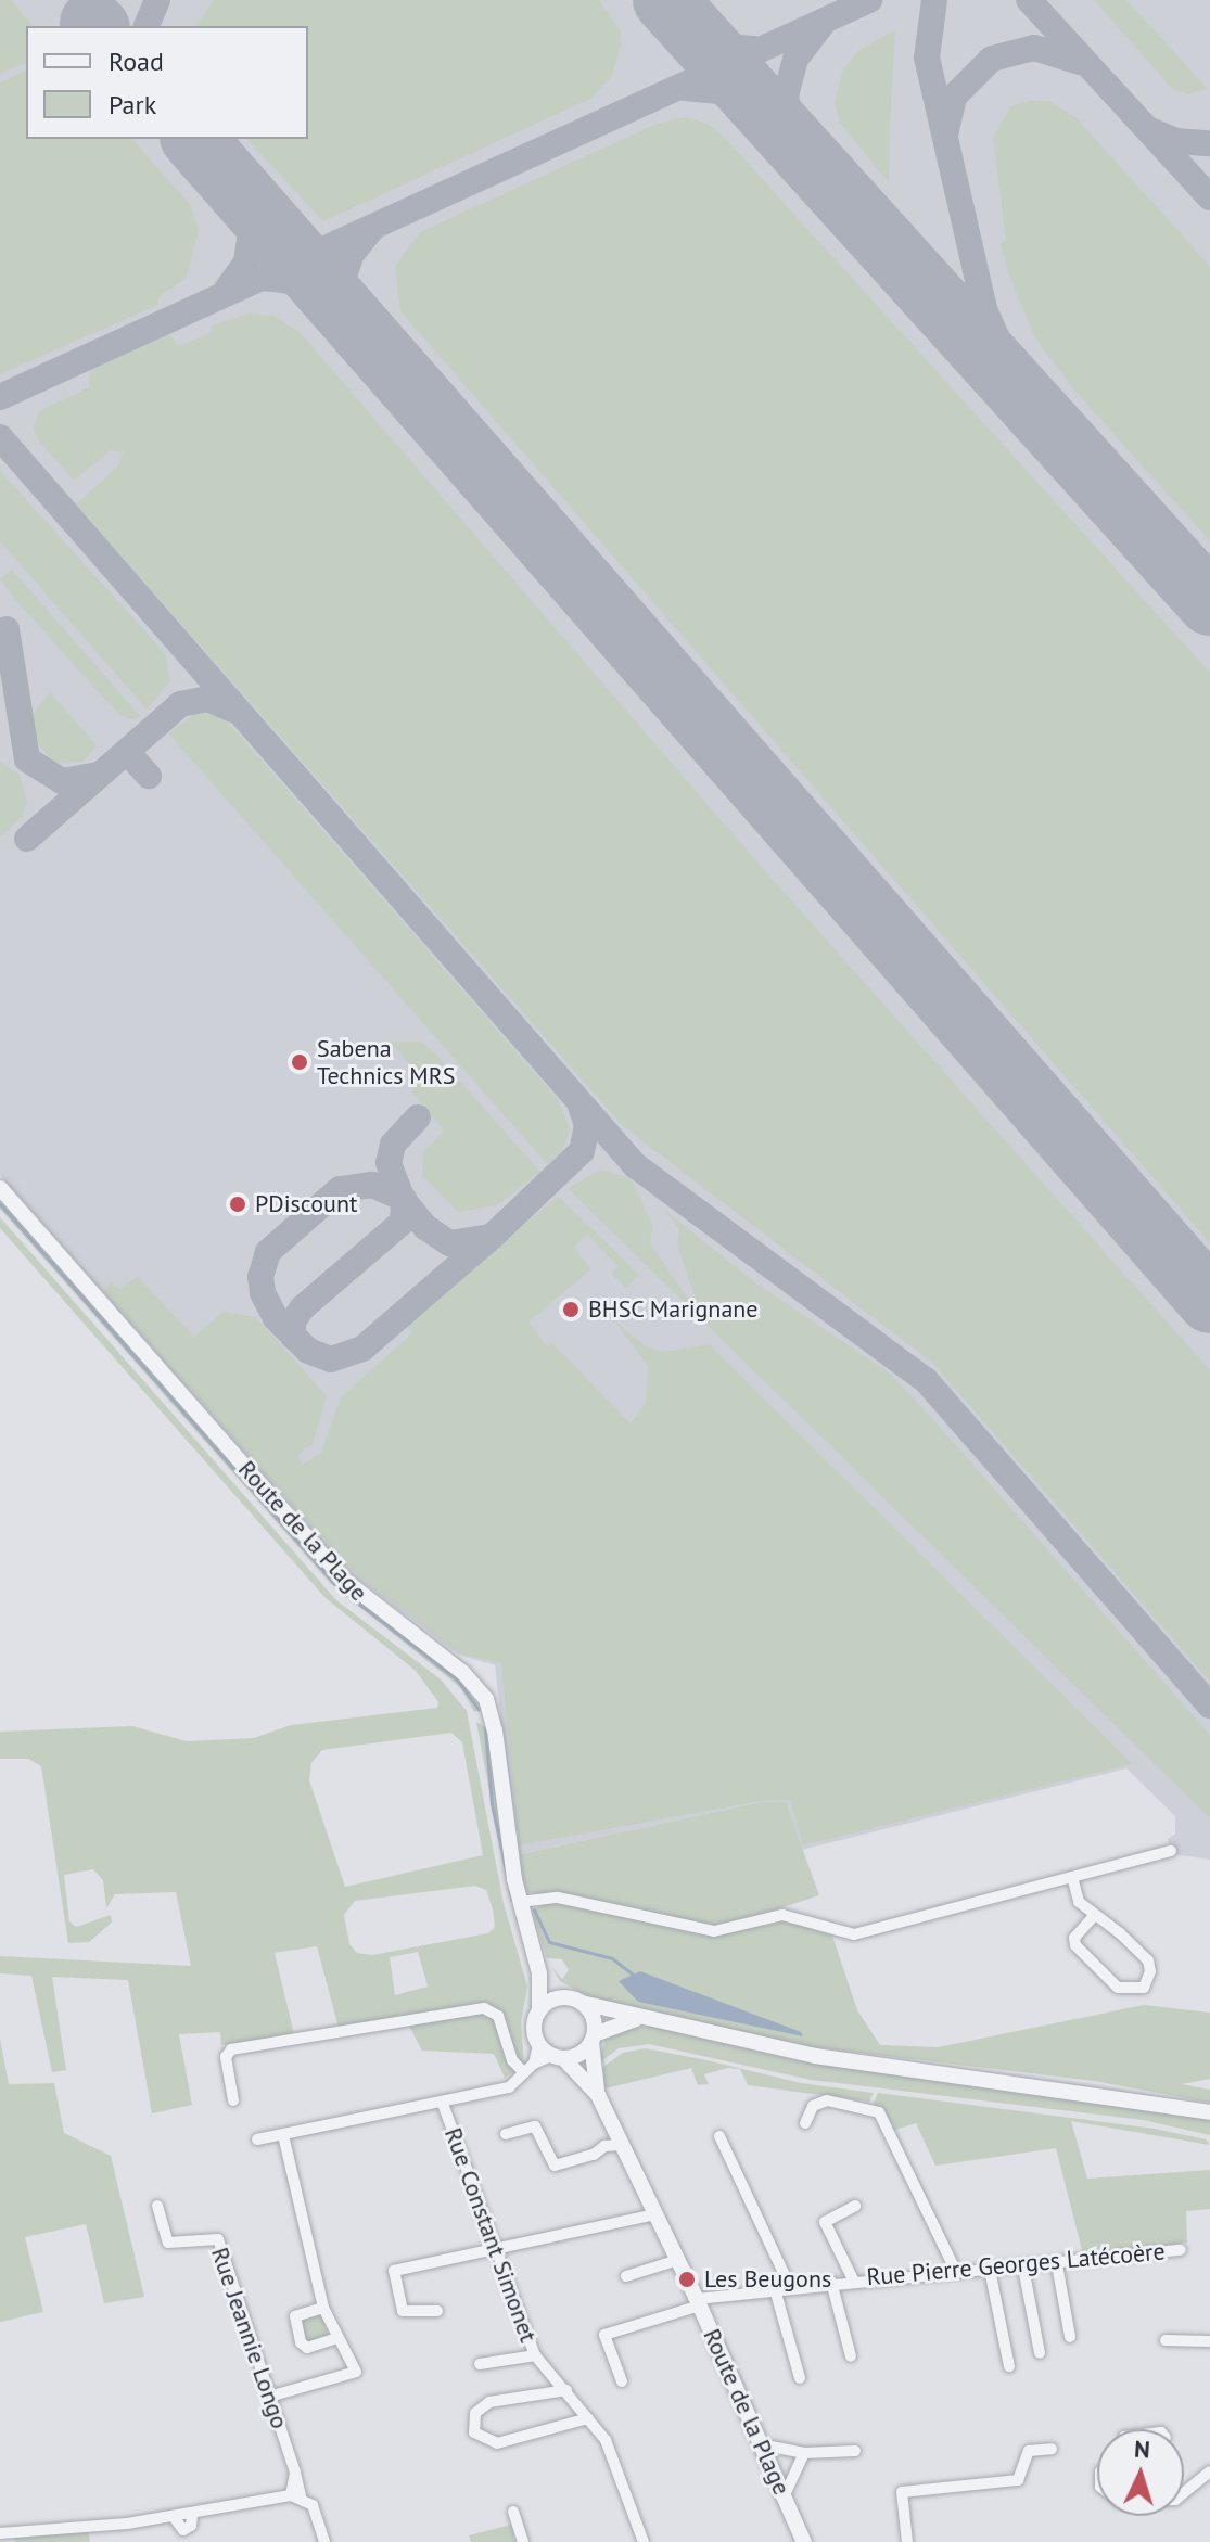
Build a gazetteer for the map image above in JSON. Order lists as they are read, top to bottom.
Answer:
{
  "streets": {
    "street": [
      "Route de la Plage",
      "Rue Constant Simonet",
      "Rue Pierre Georges Latécoère",
      "Rue Jeannie Longo"
    ]
  },
  "crossings": [
    ["Route de la Plage", "Rue Pierre Georges Latécoère"]
  ],
  "places": [
    "Sabena Technics MRS",
    "PDiscount",
    "BHSC Marignane",
    "Les Beugons"
  ],
  "legend": ["Road", "Park"],
  "north": "top"
}
